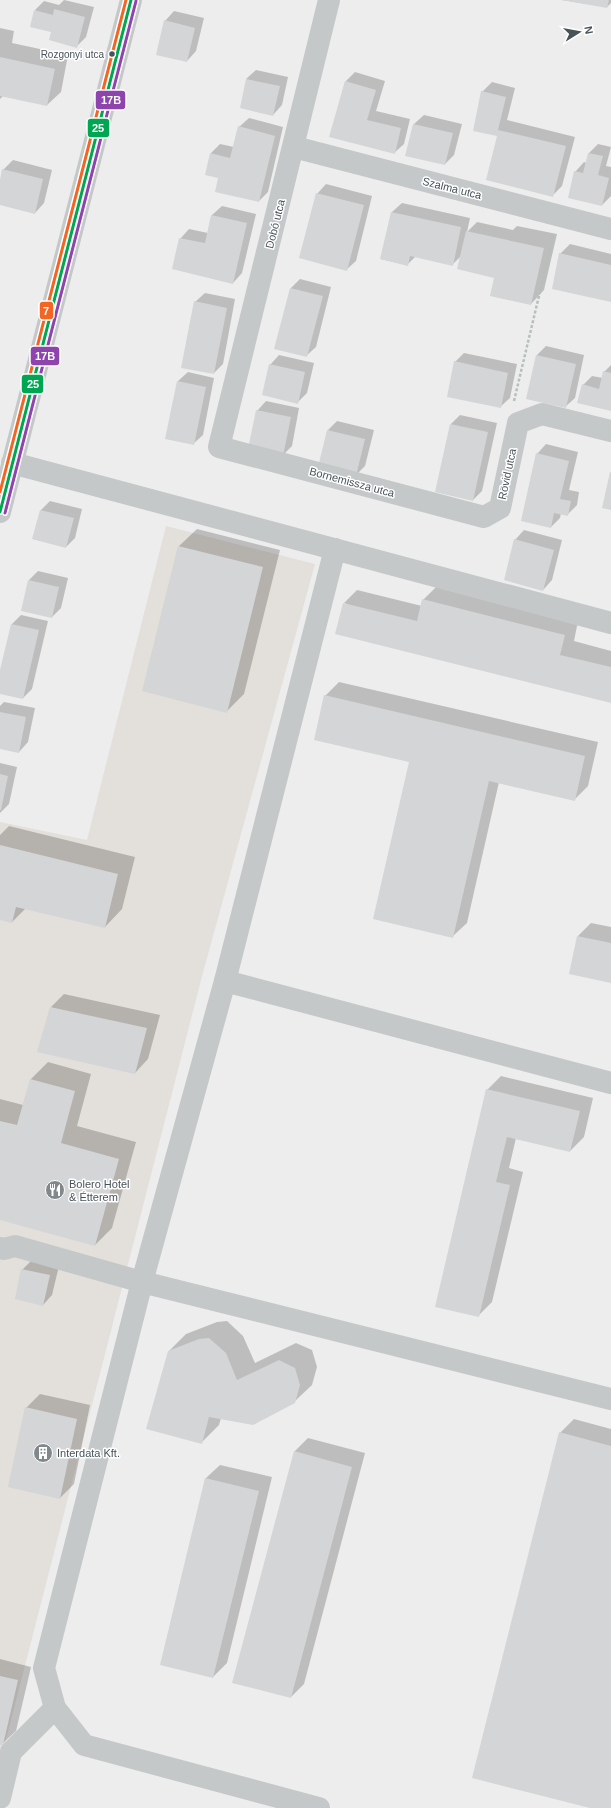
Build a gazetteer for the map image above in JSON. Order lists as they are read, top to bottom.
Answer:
{
  "streets": {
    "street": [
      "Szalma utca",
      "Dobó utca",
      "Rövid utca",
      "Bornemissza utca"
    ]
  },
  "crossings": [
    ["Szalma utca", "Dobó utca"],
    ["Dobó utca", "Bornemissza utca"],
    ["Rövid utca", "Bornemissza utca"]
  ],
  "places": {
    "other": ["Rozgonyi utca"],
    "restaurant": ["Bolero Hotel & Étterem"],
    "building": ["Interdata Kft."]
  },
  "lines": ["transit line 25", "transit line 7", "transit line 17B"],
  "north": "right"
}
